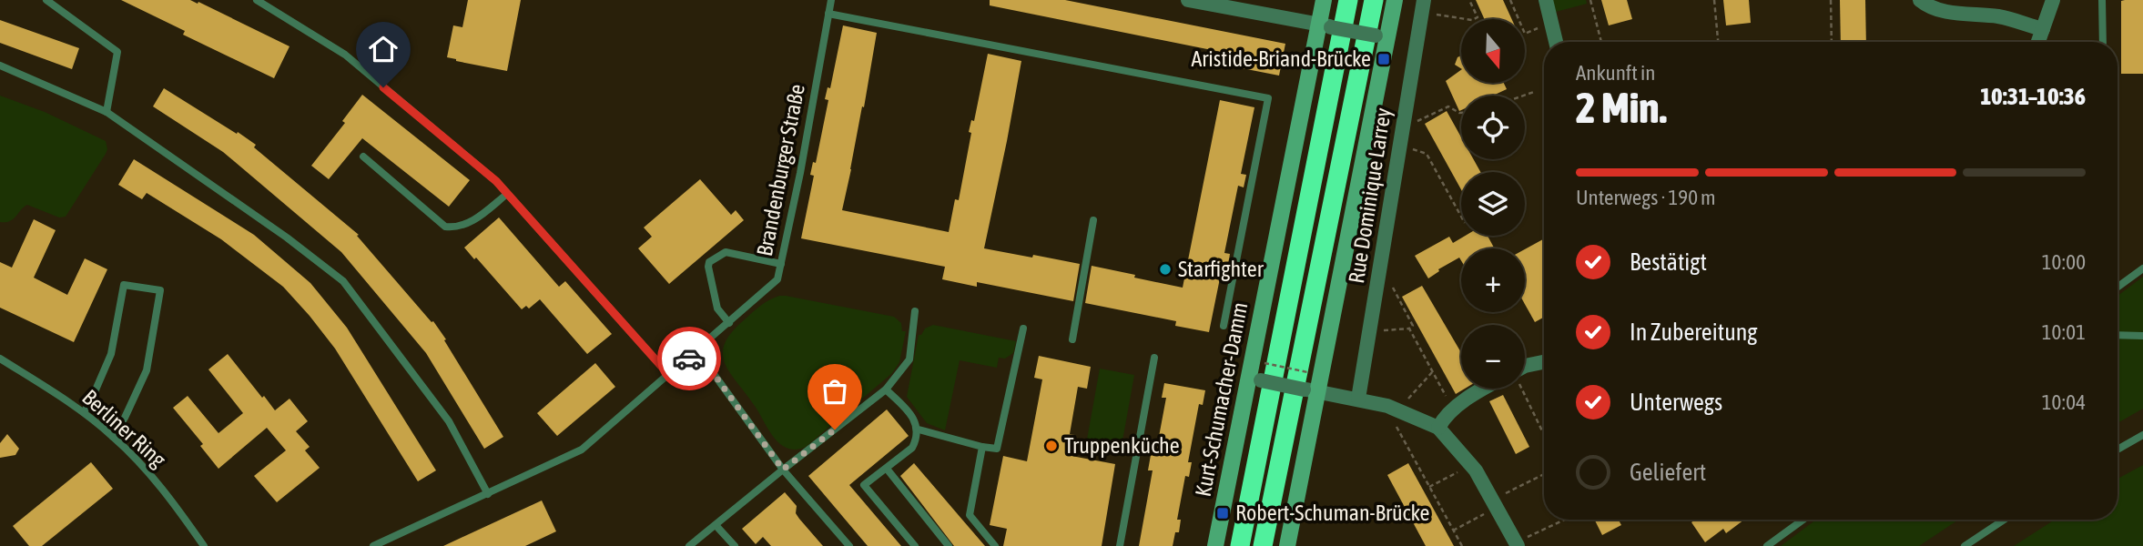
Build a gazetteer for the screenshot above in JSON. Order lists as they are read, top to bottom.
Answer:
{
  "streets": {
    "main road": ["Kurt-Schumacher-Damm"],
    "street": ["Rue Dominique Larrey"],
    "lane": ["Brandenburger Straße", "Berliner Ring"]
  },
  "places": {
    "transit": ["Aristide-Briand-Brücke", "Robert-Schuman-Brücke"],
    "other": ["Starfighter", "Truppenküche"]
  },
  "north": "bottom",
  "page": {
    "map_buttons": ["+", "−"],
    "heading": ["2 Min.", "Ankunft in", "10:31–10:36"],
    "bar": "Unterwegs · 190 m",
    "list": [
      ["Bestätigt", "10:00"],
      ["In Zubereitung", "10:01"],
      ["Unterwegs", "10:04"],
      "Geliefert"
    ]
  }
}
